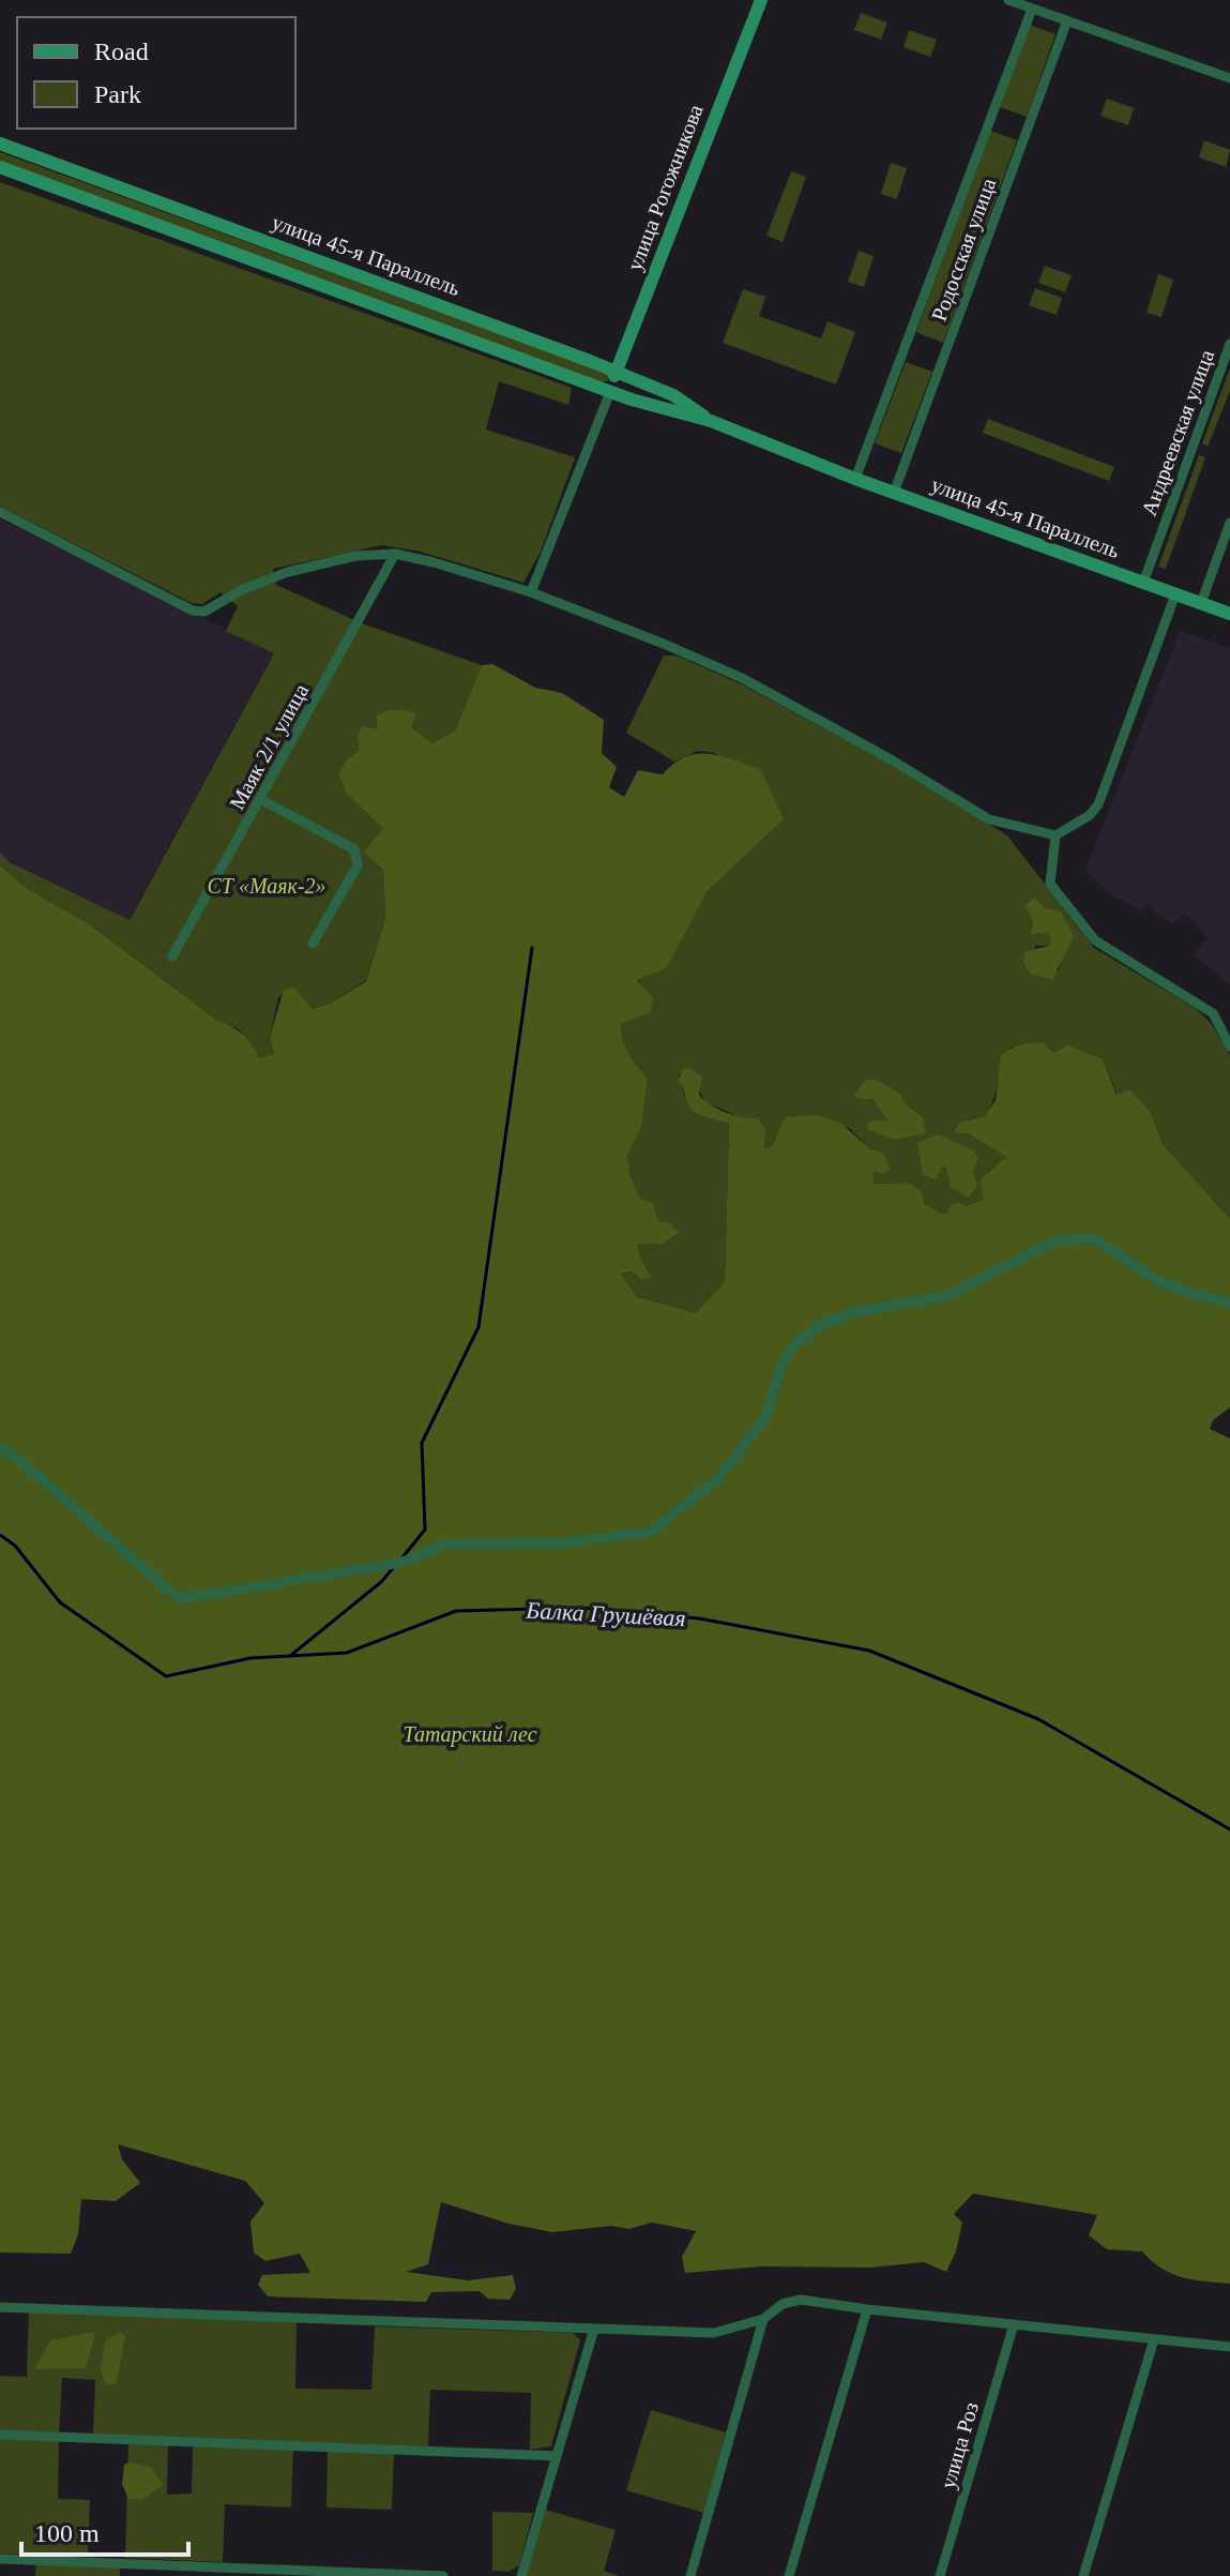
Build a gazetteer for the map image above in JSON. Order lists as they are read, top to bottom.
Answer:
{
  "streets": {
    "main road": ["улица Рогожникова", "улица 45-я Параллель"],
    "street": [
      "Родосская улица",
      "Андреевская улица",
      "Маяк 2/1 улица",
      "улица Роз"
    ]
  },
  "crossings": [
    ["улица Рогожникова", "улица 45-я Параллель"],
    ["Родосская улица", "улица 45-я Параллель"],
    ["улица 45-я Параллель", "Андреевская улица"]
  ],
  "water": ["Балка Грушёвая"],
  "parks": ["СТ «Маяк-2»", "Татарский лес"],
  "legend": ["Road", "Park"],
  "scale_bar": "100 m"
}
